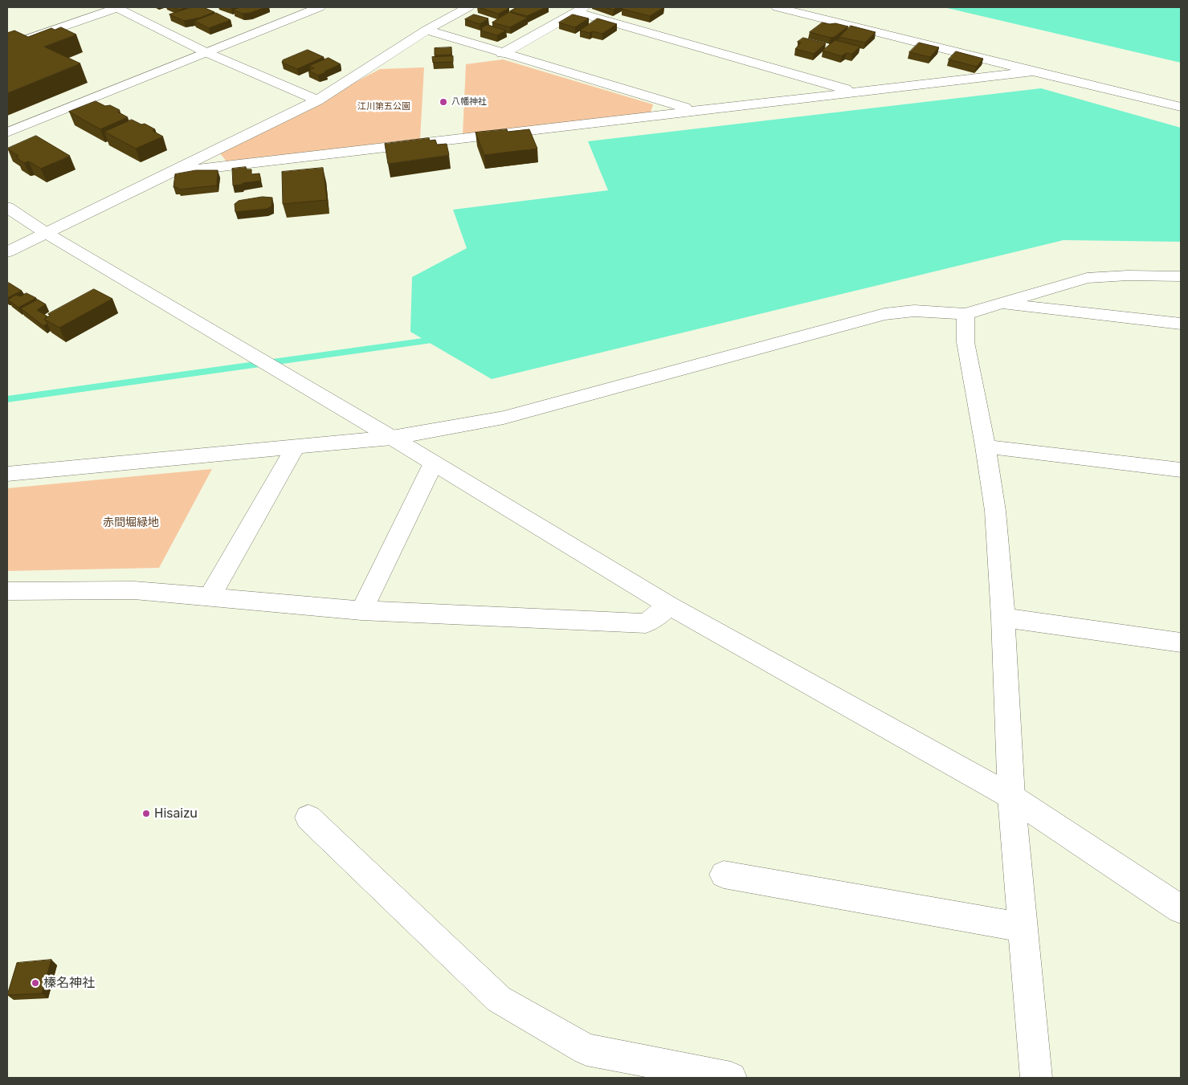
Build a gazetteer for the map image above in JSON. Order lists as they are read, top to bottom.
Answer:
{
  "parks": ["江川第五公園", "赤間堀緑地"],
  "places": ["八幡神社", "Hisaizu", "榛名神社"]
}
